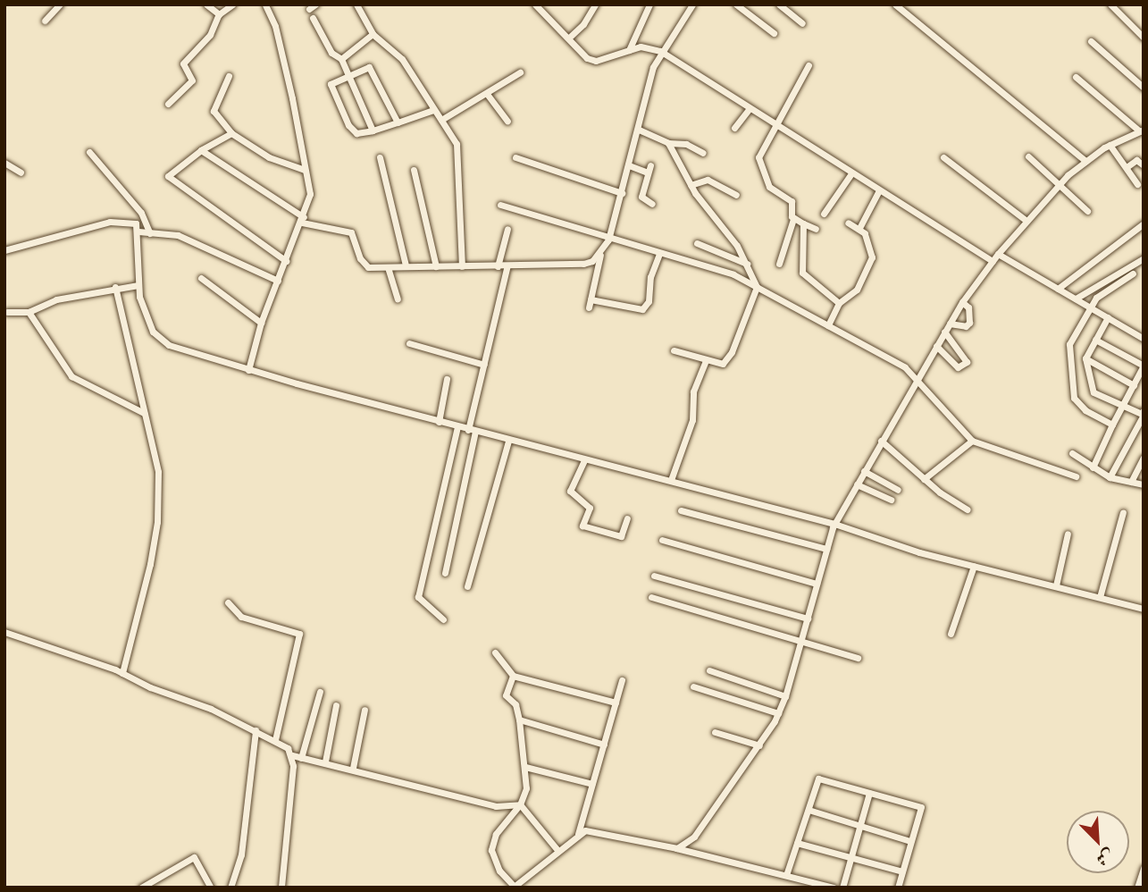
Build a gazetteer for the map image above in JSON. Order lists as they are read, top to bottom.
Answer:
{
  "north": "bottom right"
}
